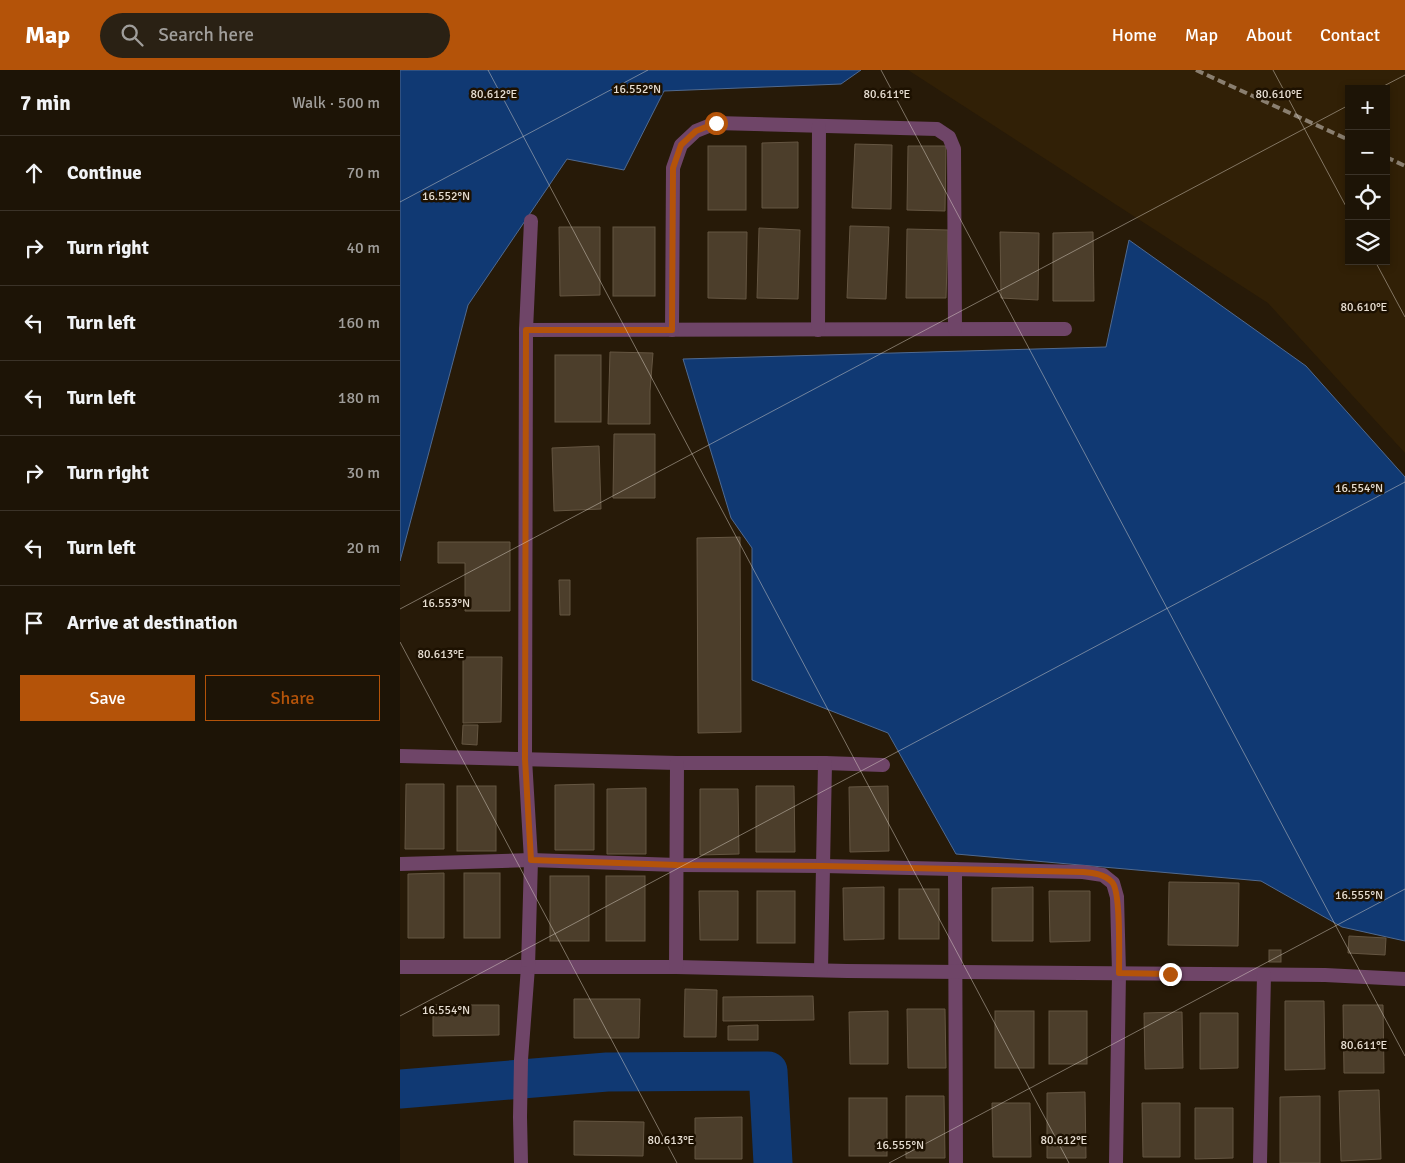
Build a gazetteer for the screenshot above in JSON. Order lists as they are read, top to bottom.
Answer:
{
  "page": {
    "header": "Map",
    "search": "Search here",
    "nav": [
      "Home",
      "Map",
      "About",
      "Contact"
    ],
    "heading": ["7 min", "Walk · 500 m"],
    "map_buttons": ["+", "−"],
    "list": [
      ["Continue", "70 m"],
      ["Turn right", "40 m"],
      ["Turn left", "160 m"],
      ["Turn left", "180 m"],
      ["Turn right", "30 m"],
      ["Turn left", "20 m"],
      "Arrive at destination"
    ],
    "buttons": ["Save", "Share"]
  },
  "coordinates": [
    "16.552°N",
    "80.611°E",
    "80.610°E",
    "80.612°E",
    "16.554°N",
    "16.553°N",
    "80.613°E",
    "16.555°N"
  ]
}
